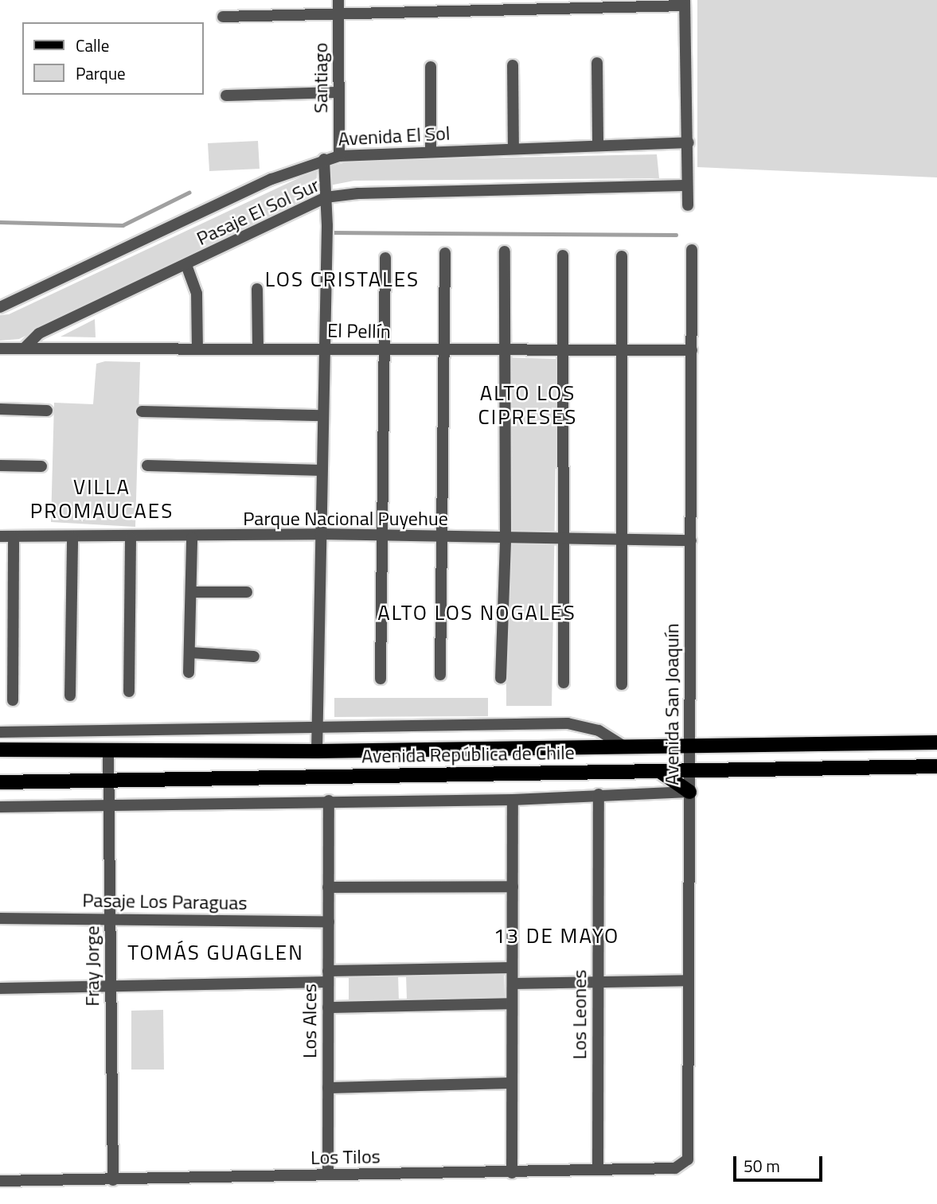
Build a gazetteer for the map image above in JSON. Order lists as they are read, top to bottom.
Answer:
{
  "streets": {
    "main road": ["Avenida República de Chile"],
    "street": [
      "Santiago",
      "Avenida El Sol",
      "Pasaje El Sol Sur",
      "El Pellín",
      "Parque Nacional Puyehue",
      "Avenida San Joaquín",
      "Pasaje Los Paraguas",
      "Fray Jorge",
      "Los Leones",
      "Los Alces",
      "Los Tilos"
    ]
  },
  "crossings": [
    ["Santiago", "Avenida El Sol"],
    ["Pasaje El Sol Sur", "El Pellín"],
    ["El Pellín", "Avenida San Joaquín"],
    ["Parque Nacional Puyehue", "Avenida San Joaquín"],
    ["Avenida San Joaquín", "Avenida República de Chile"],
    ["Avenida San Joaquín", "Los Tilos"],
    ["Avenida República de Chile", "Fray Jorge"],
    ["Pasaje Los Paraguas", "Fray Jorge"],
    ["Pasaje Los Paraguas", "Los Alces"],
    ["Fray Jorge", "Los Tilos"],
    ["Los Leones", "Los Tilos"],
    ["Los Alces", "Los Tilos"]
  ],
  "districts": [
    "LOS CRISTALES",
    "ALTO LOS CIPRESES",
    "VILLA PROMAUCAES",
    "ALTO LOS NOGALES",
    "13 DE MAYO",
    "TOMÁS GUAGLEN"
  ],
  "legend": ["Calle", "Parque"],
  "scale_bar": "50 m"
}
